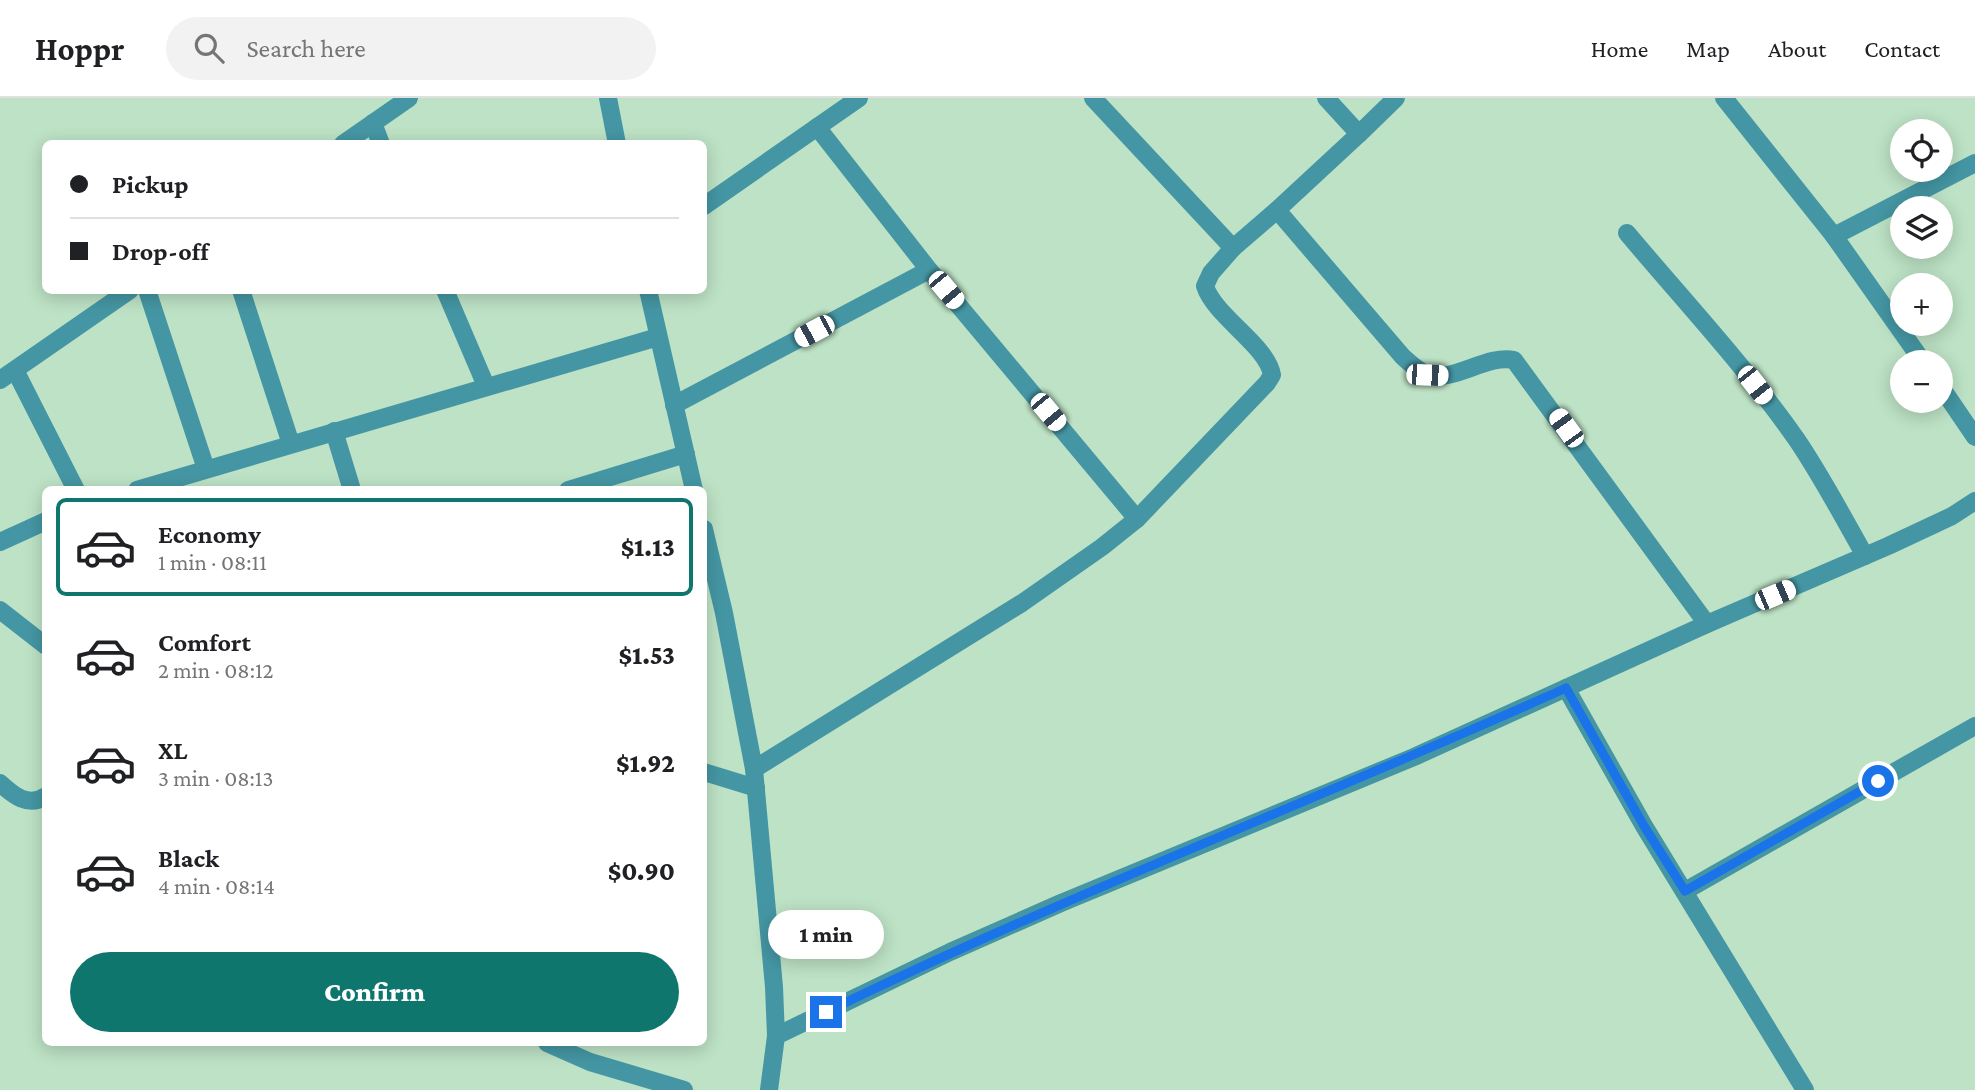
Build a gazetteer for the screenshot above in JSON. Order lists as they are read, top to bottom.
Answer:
{
  "page": {
    "header": "Hoppr",
    "search": "Search here",
    "nav": [
      "Home",
      "Map",
      "About",
      "Contact"
    ],
    "map_buttons": ["+", "−"],
    "banner": ["Pickup", "Drop-off"],
    "list": [
      {
        "name": "Economy",
        "note": "1 min · 08:11",
        "value": "$1.13"
      },
      {
        "name": "Comfort",
        "note": "2 min · 08:12",
        "value": "$1.53"
      },
      {
        "name": "XL",
        "note": "3 min · 08:13",
        "value": "$1.92"
      },
      {
        "name": "Black",
        "note": "4 min · 08:14",
        "value": "$0.90"
      }
    ],
    "bubble": "1 min",
    "buttons": "Confirm"
  }
}
